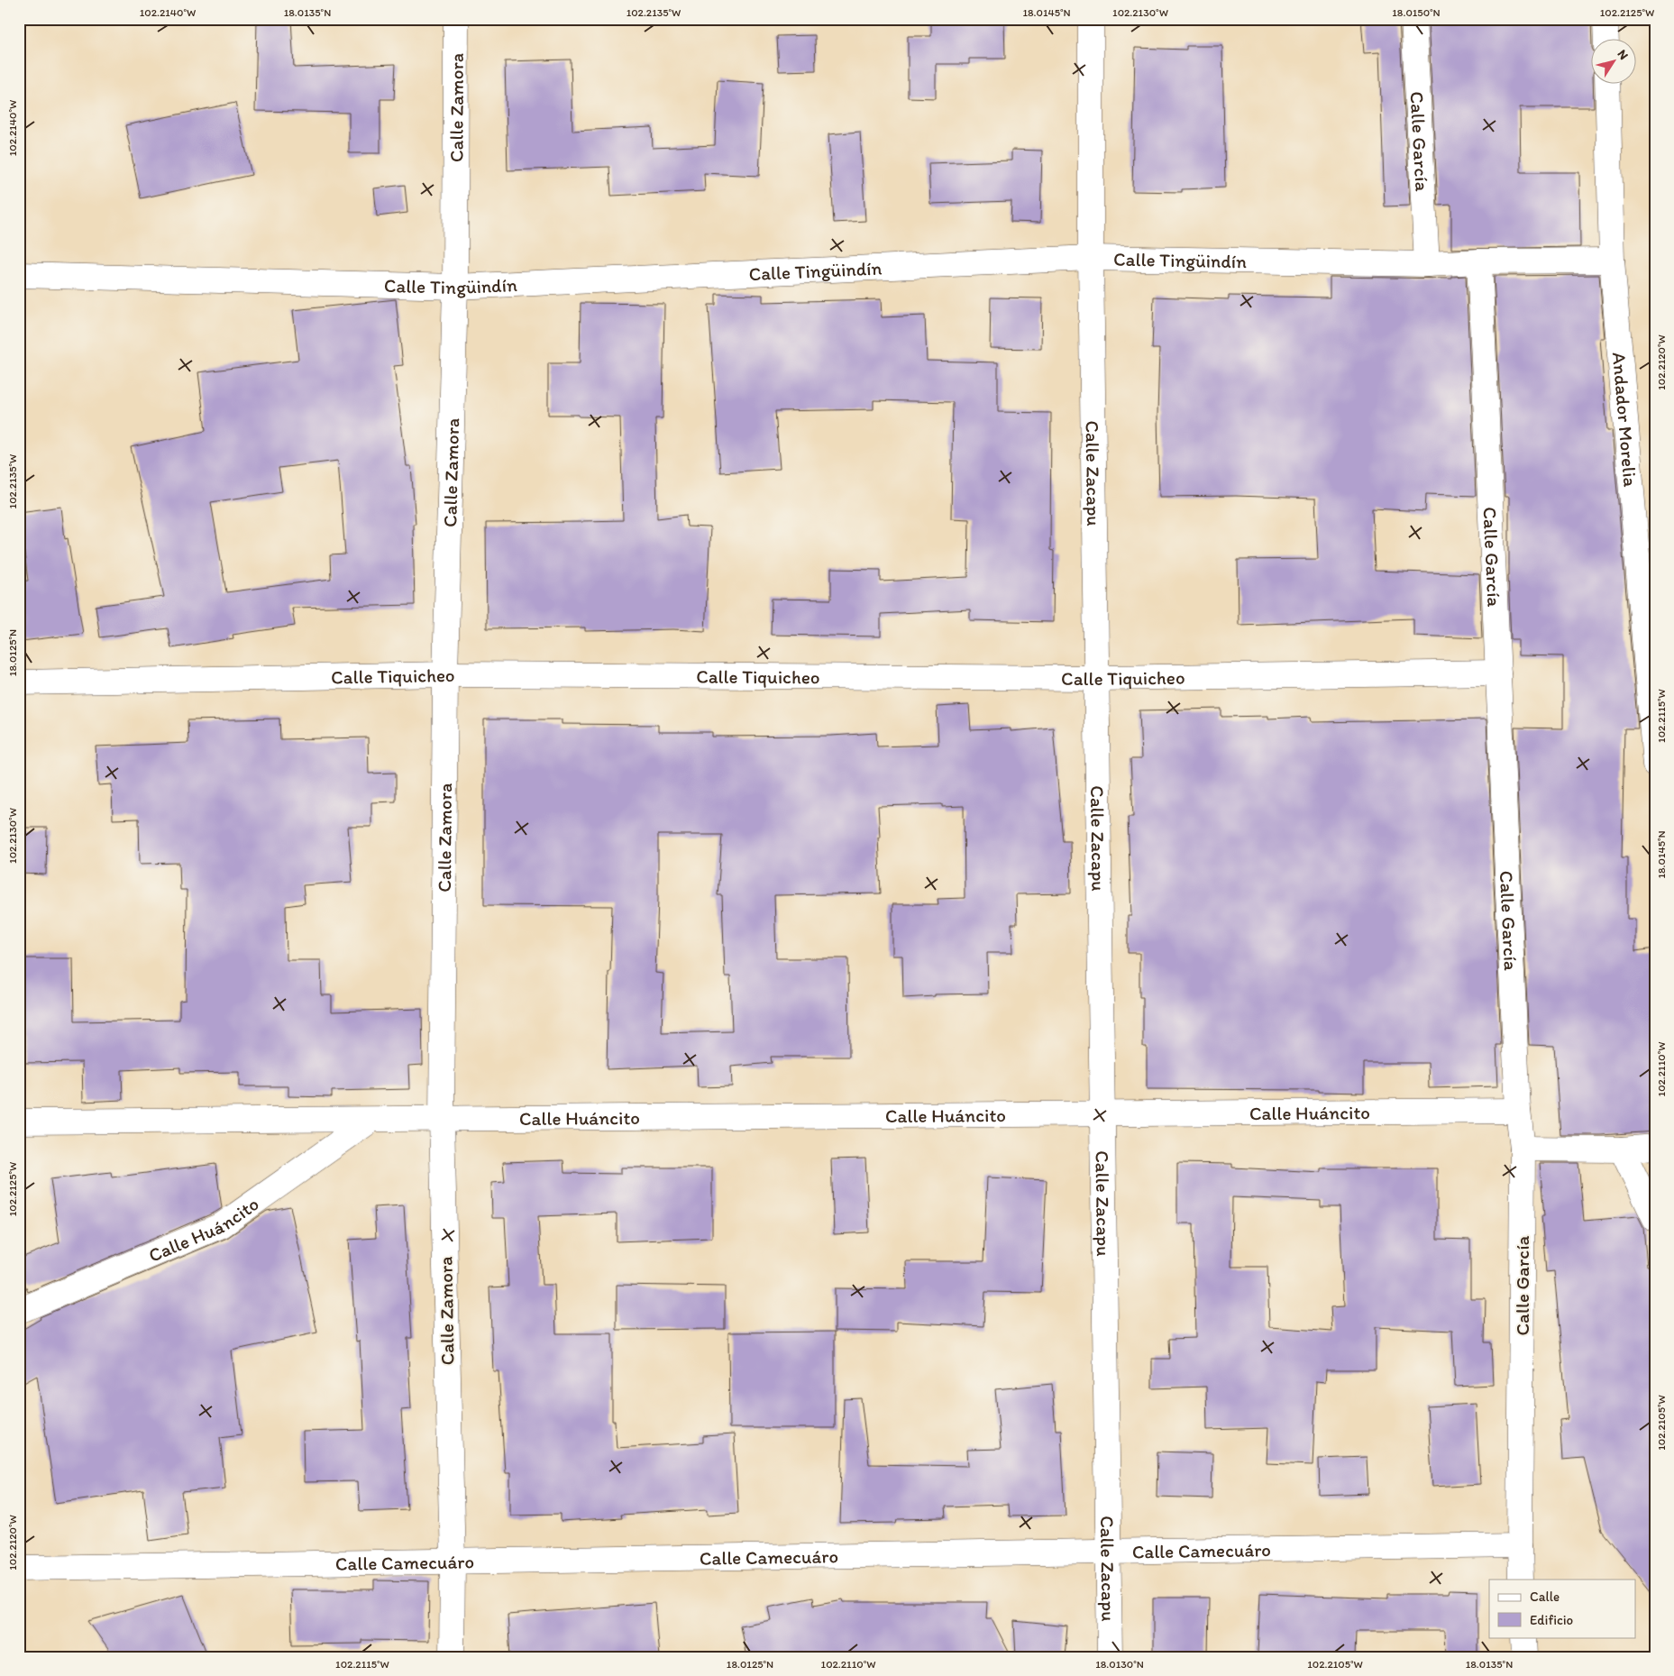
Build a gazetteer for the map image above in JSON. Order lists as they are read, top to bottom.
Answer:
{
  "streets": {
    "street": [
      "Calle Zamora",
      "Calle García",
      "Calle Tingüindín",
      "Andador Morelia",
      "Calle Zacapu",
      "Calle Tiquicheo",
      "Calle Huáncito",
      "Calle Camecuáro"
    ]
  },
  "crossings": [
    ["Calle Zamora", "Calle Tingüindín"],
    ["Calle Zamora", "Calle Tiquicheo"],
    ["Calle Zamora", "Calle Huáncito"],
    ["Calle Zamora", "Calle Camecuáro"],
    ["Calle García", "Calle Tingüindín"],
    ["Calle García", "Calle Tiquicheo"],
    ["Calle García", "Calle Huáncito"],
    ["Calle García", "Calle Camecuáro"],
    ["Calle Tingüindín", "Andador Morelia"],
    ["Calle Tingüindín", "Calle Zacapu"],
    ["Calle Zacapu", "Calle Tiquicheo"],
    ["Calle Zacapu", "Calle Huáncito"],
    ["Calle Zacapu", "Calle Camecuáro"]
  ],
  "legend": ["Calle", "Edificio"],
  "north": "top right",
  "coordinates": [
    "102.2140°W",
    "18.0135°N",
    "102.2135°W",
    "18.0145°N",
    "102.2130°W",
    "18.0150°N",
    "102.2125°W",
    "102.2120°W",
    "18.0125°N",
    "102.2115°W",
    "102.2110°W",
    "102.2105°W",
    "18.0130°N"
  ]
}
